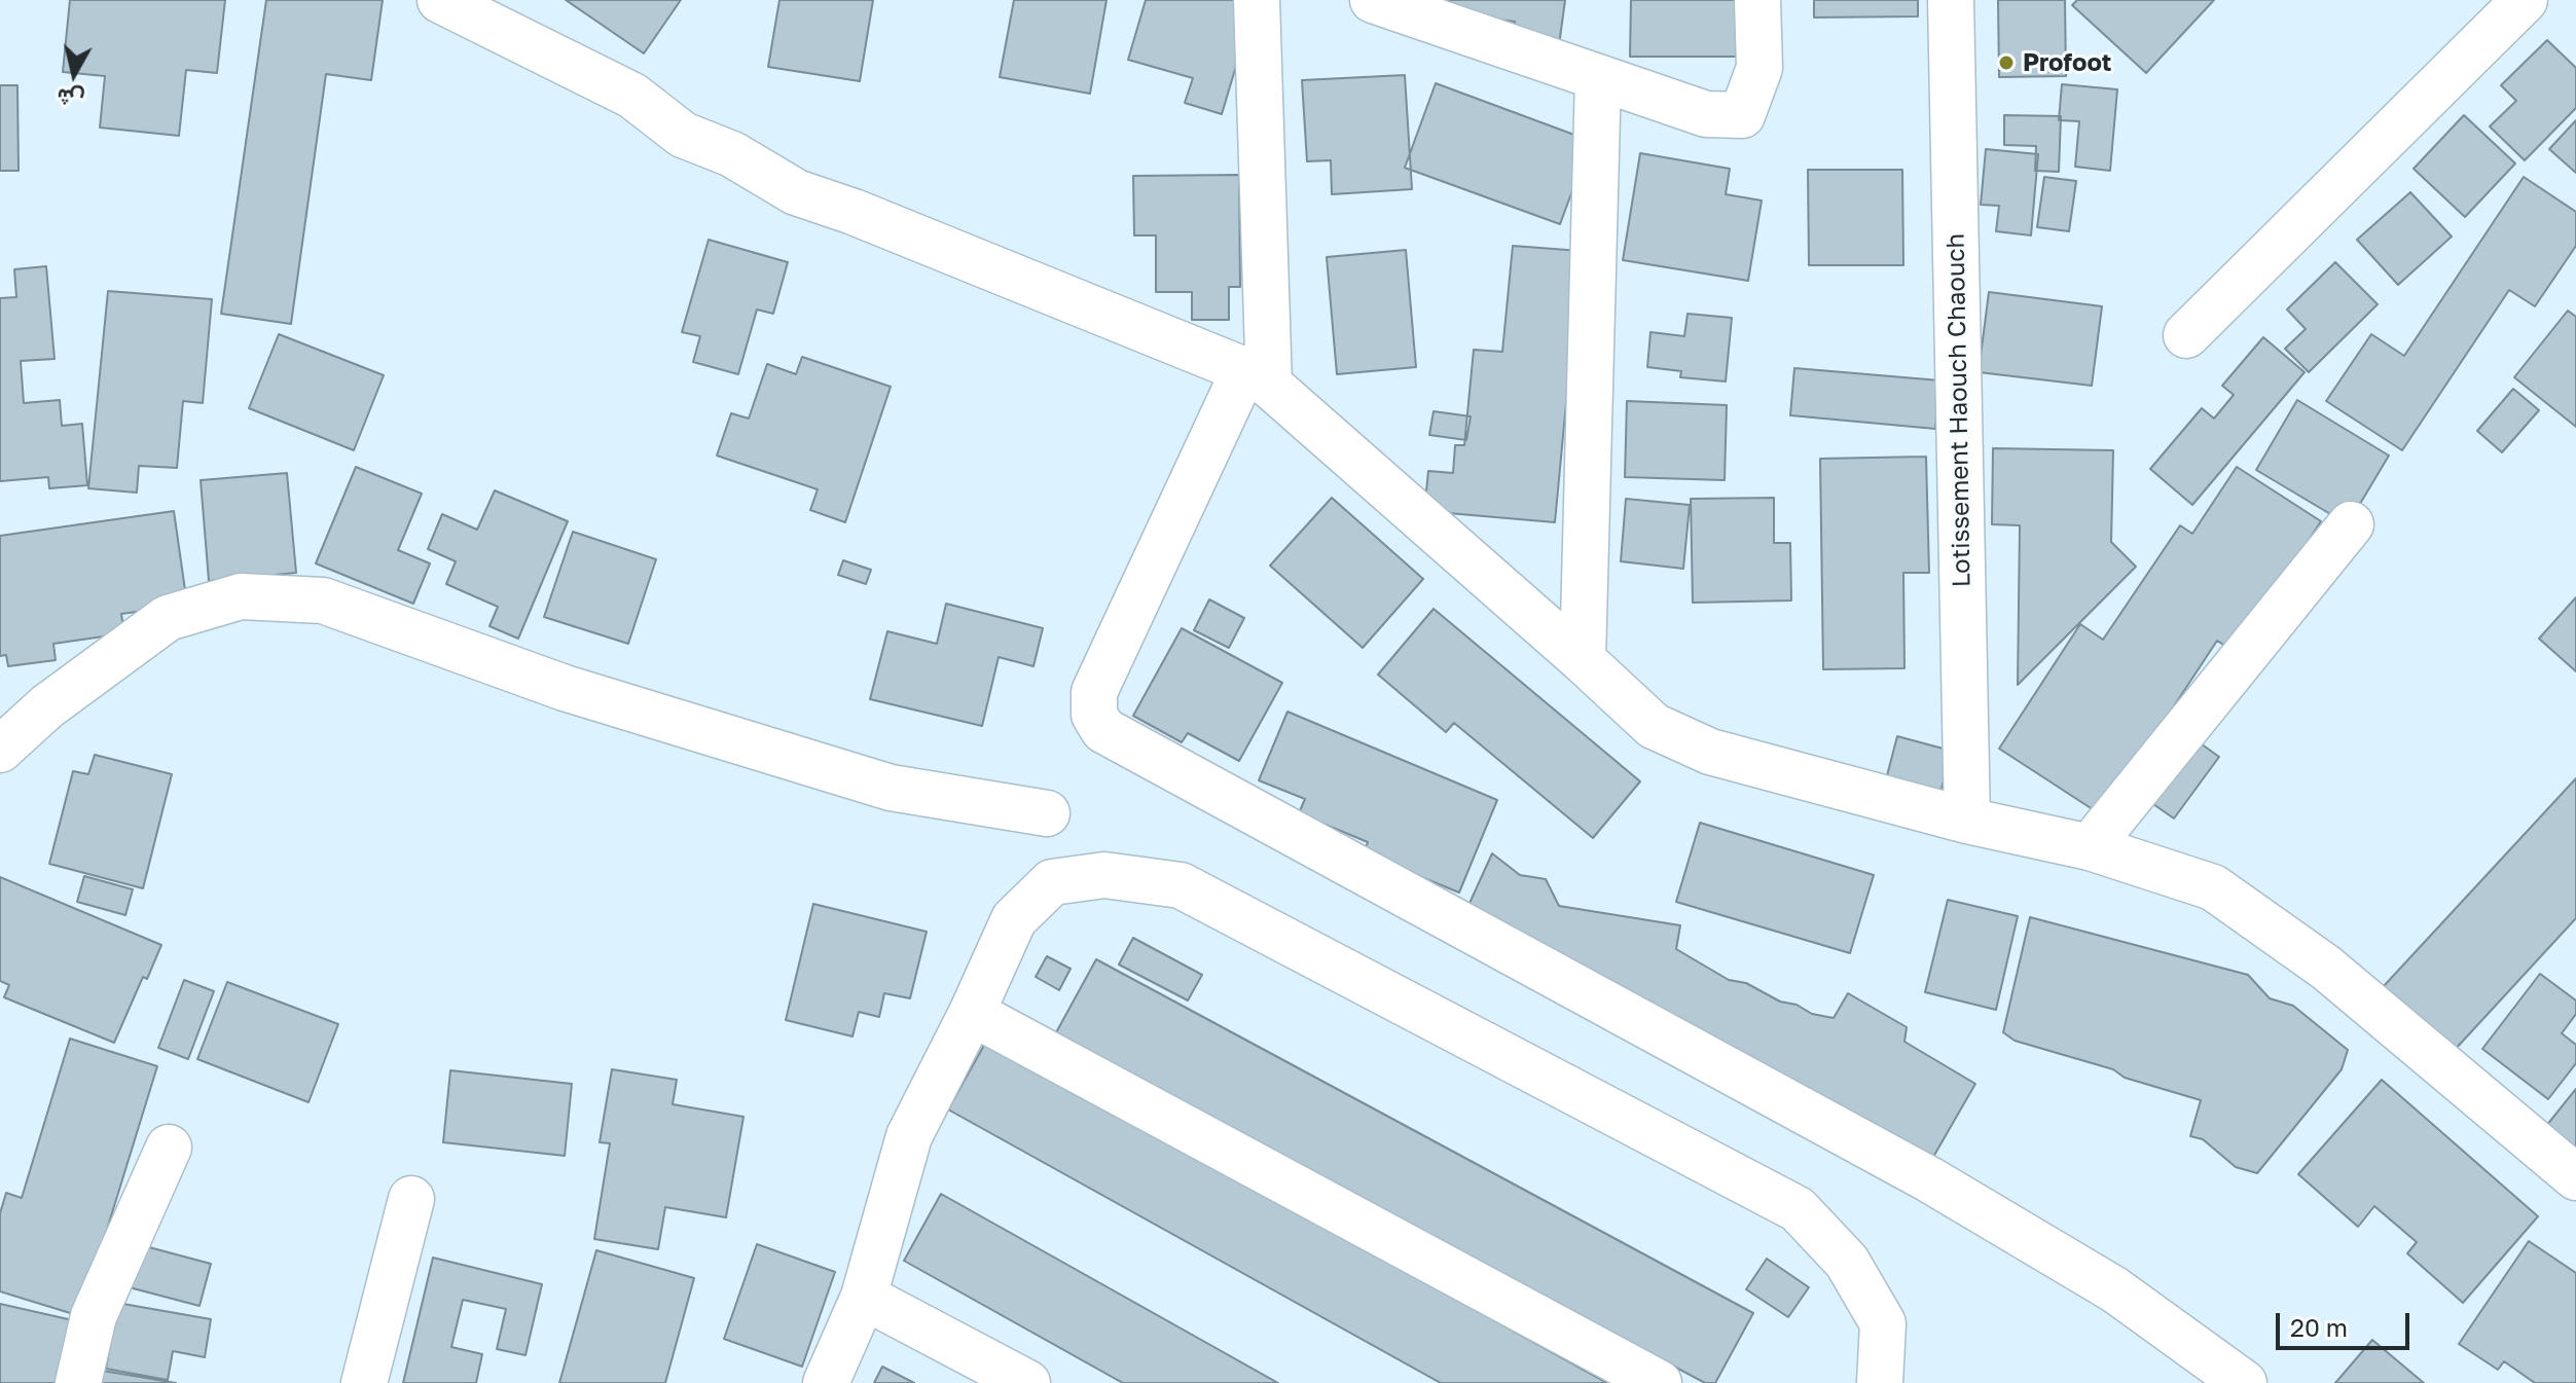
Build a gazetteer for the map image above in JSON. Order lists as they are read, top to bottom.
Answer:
{
  "streets": {
    "street": ["Lotissement Haouch Chaouch"]
  },
  "places": ["Profoot"],
  "scale_bar": "20 m",
  "north": "bottom"
}
